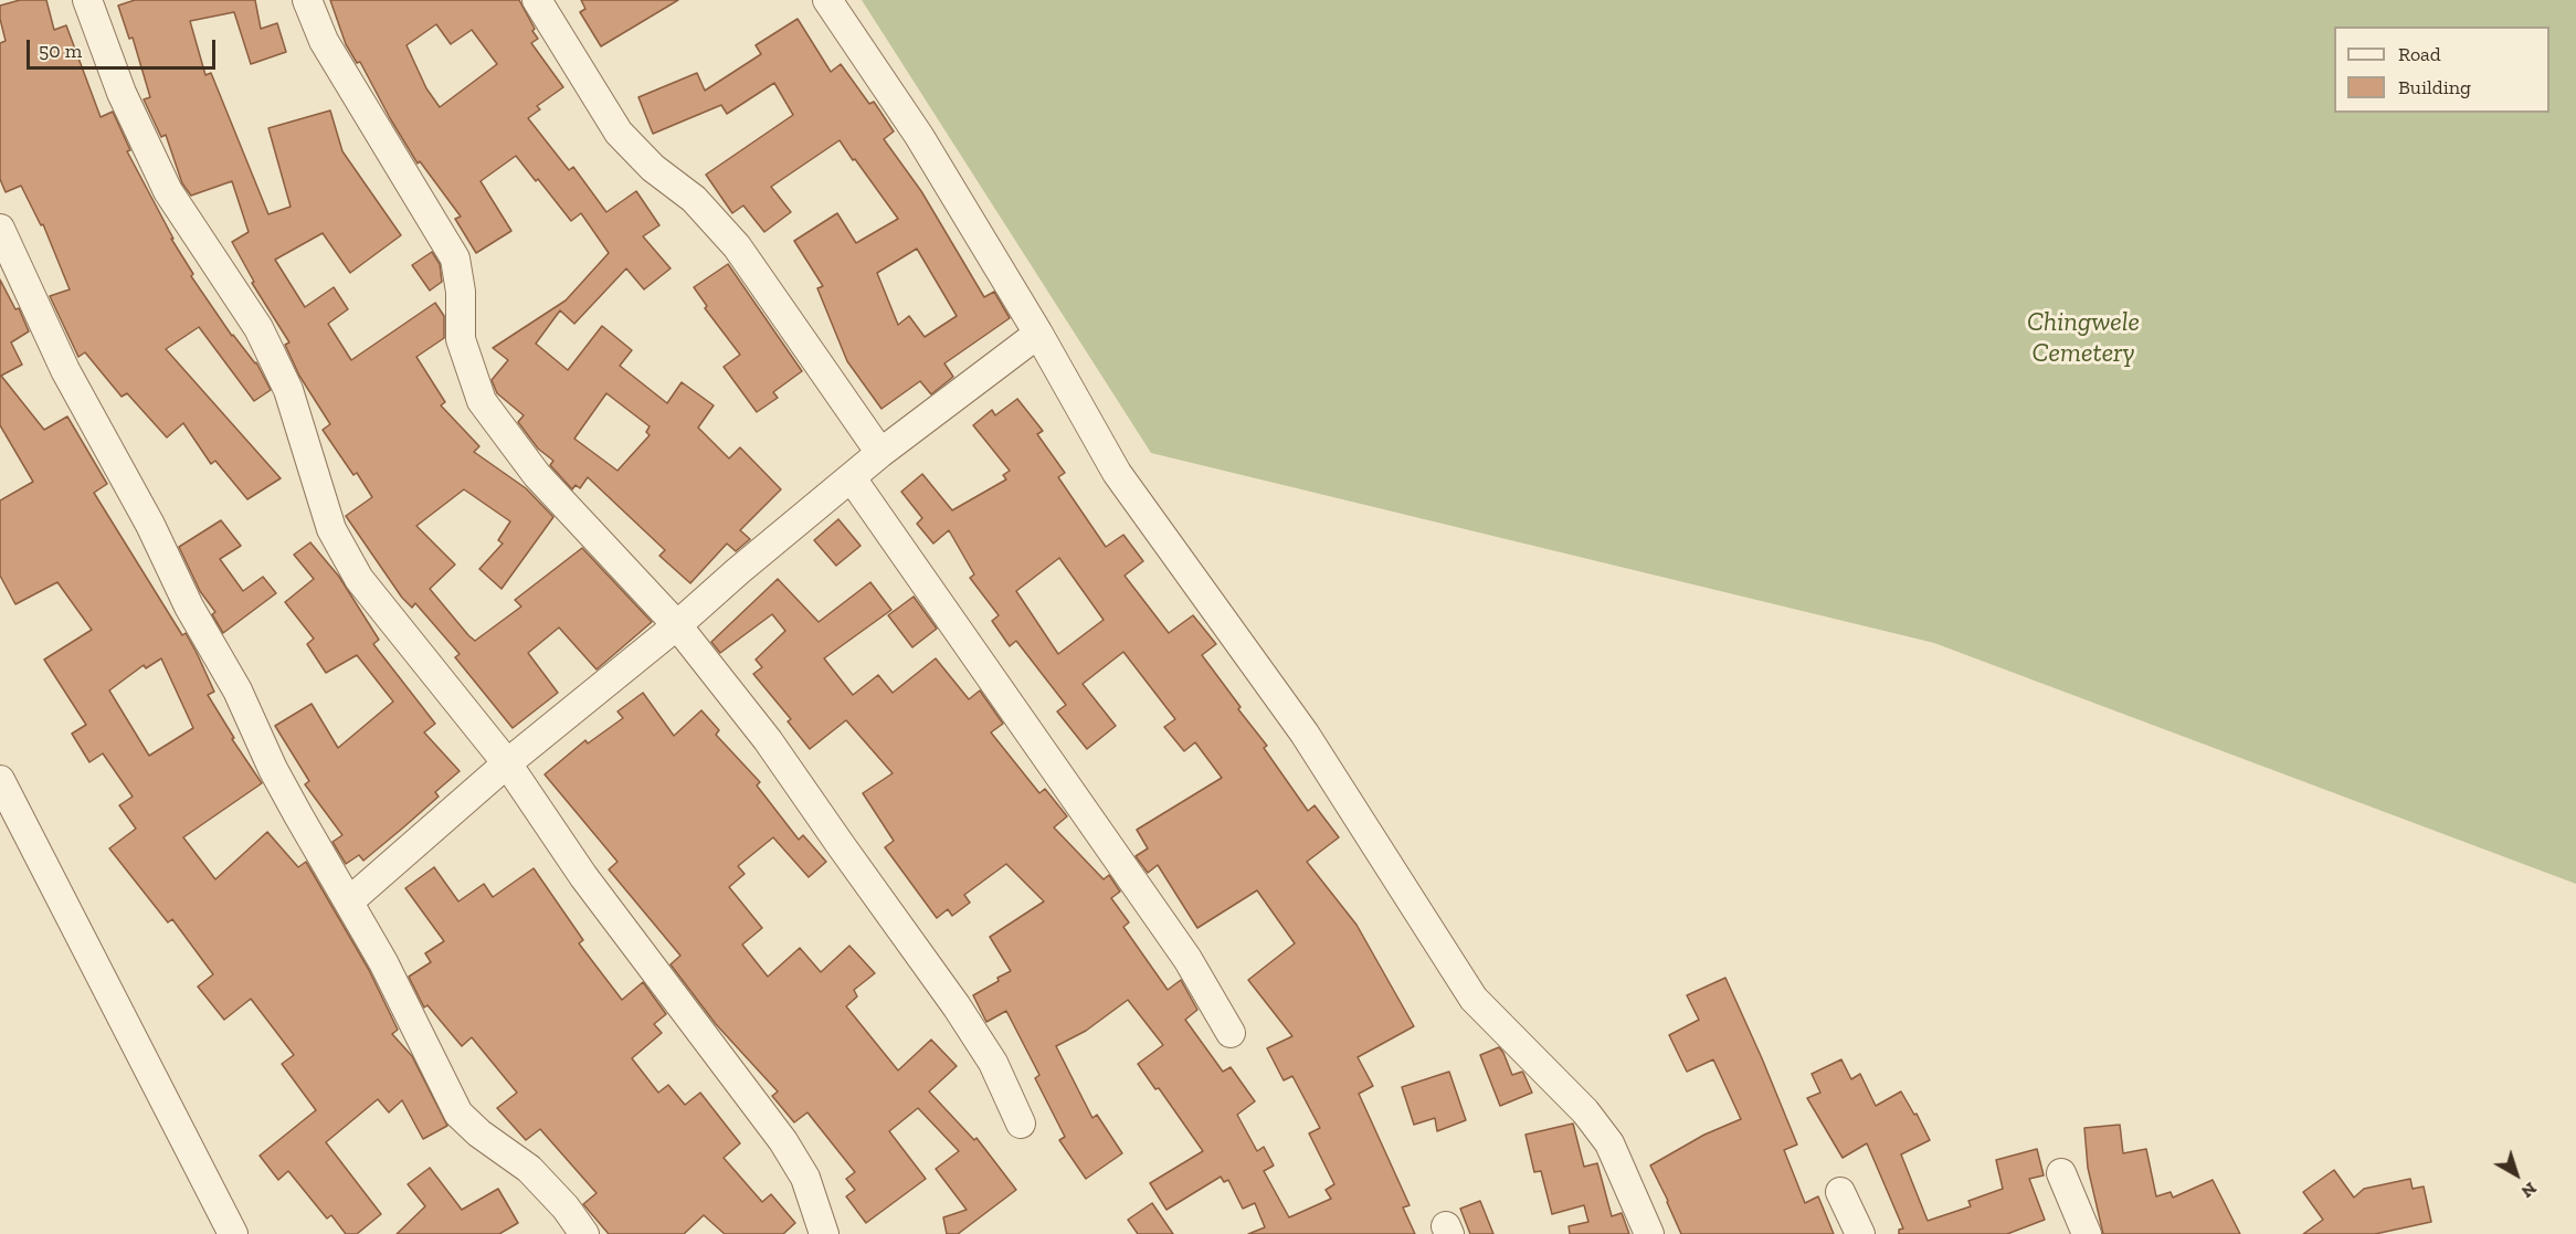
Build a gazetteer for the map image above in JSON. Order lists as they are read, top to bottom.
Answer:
{
  "parks": ["Chingwele Cemetery"],
  "legend": ["Road", "Building"],
  "scale_bar": "50 m",
  "north": "bottom right"
}
